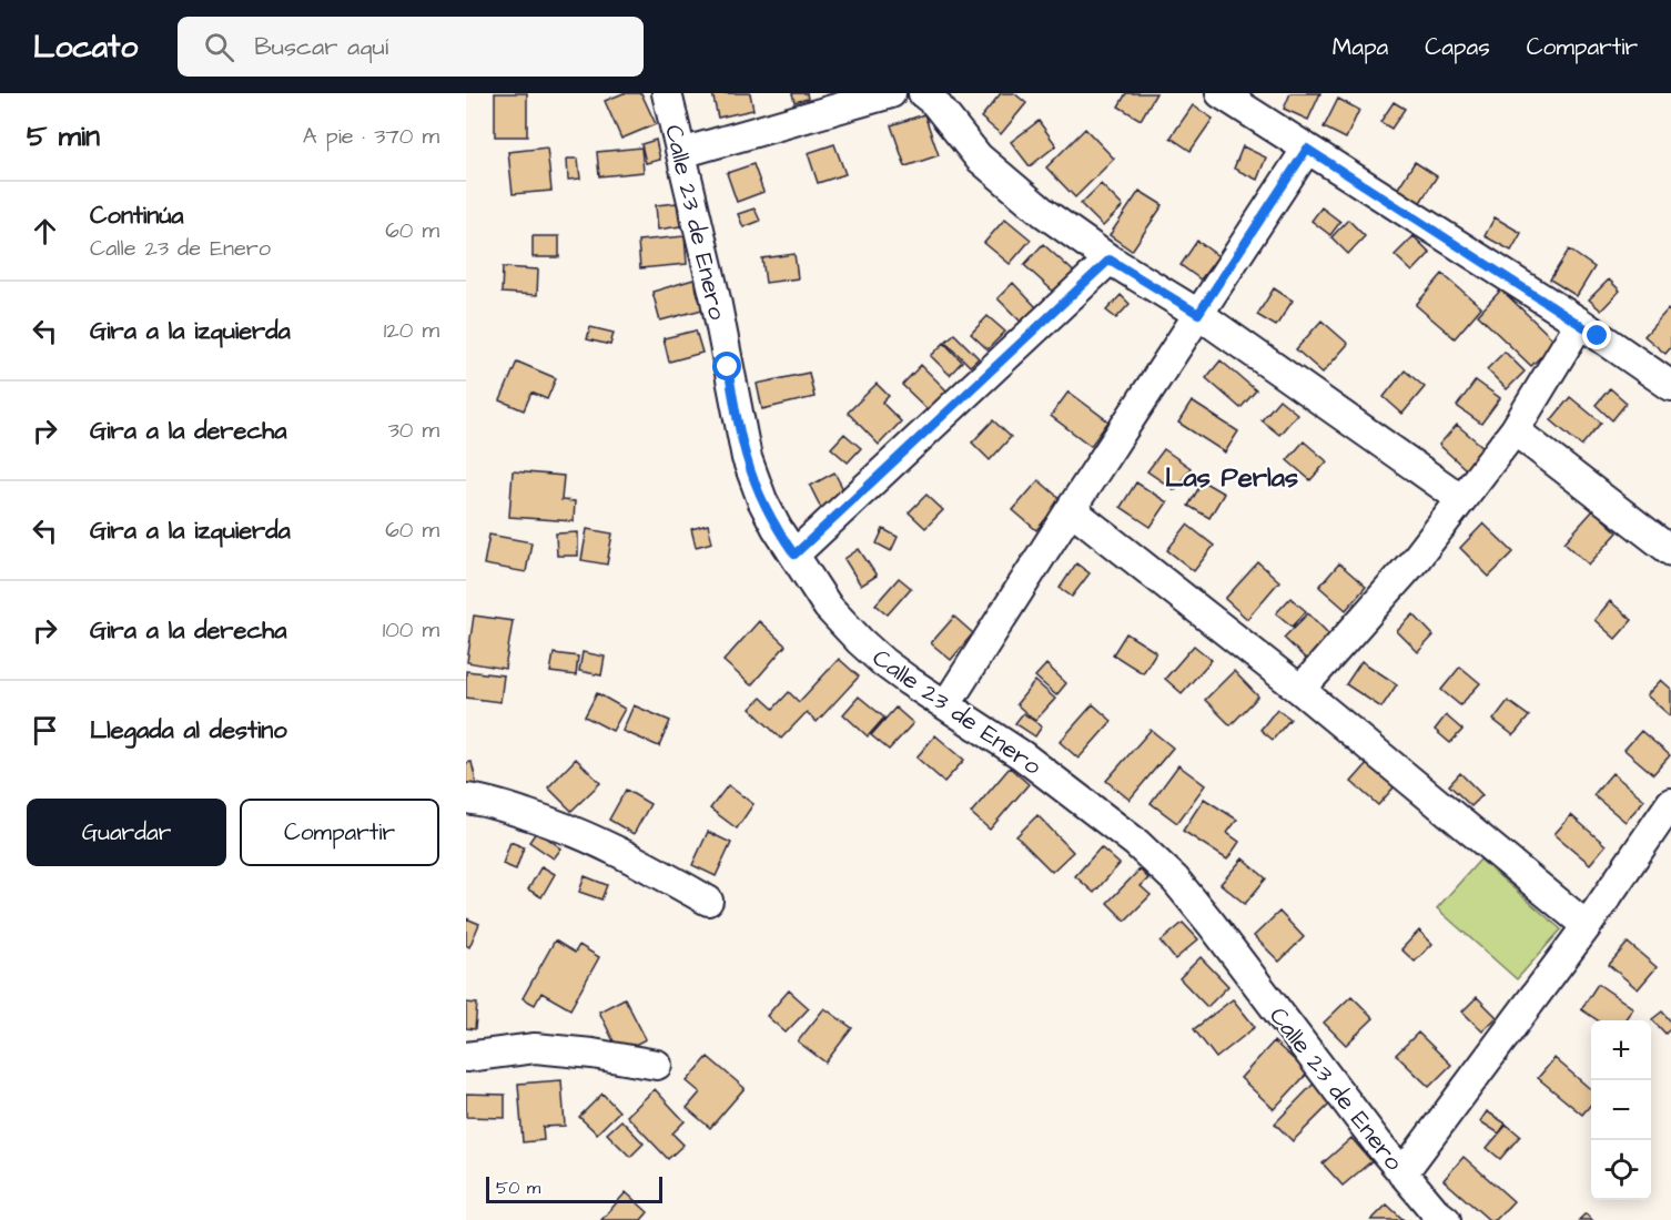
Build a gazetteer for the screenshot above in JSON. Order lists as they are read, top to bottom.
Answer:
{
  "streets": {
    "street": ["Calle 23 de Enero"]
  },
  "districts": ["Las Perlas"],
  "scale_bar": "50 m",
  "page": {
    "header": "Locato",
    "search": "Buscar aquí",
    "nav": ["Mapa", "Capas", "Compartir"],
    "heading": ["5 min", "A pie · 370 m"],
    "list": [
      ["Continúa", "Calle 23 de Enero", "60 m"],
      ["Gira a la izquierda", "120 m"],
      ["Gira a la derecha", "30 m"],
      ["Gira a la izquierda", "60 m"],
      ["Gira a la derecha", "100 m"],
      "Llegada al destino"
    ],
    "buttons": ["Guardar", "Compartir"],
    "map_buttons": ["+", "−"],
    "scale": "50 m"
  }
}
